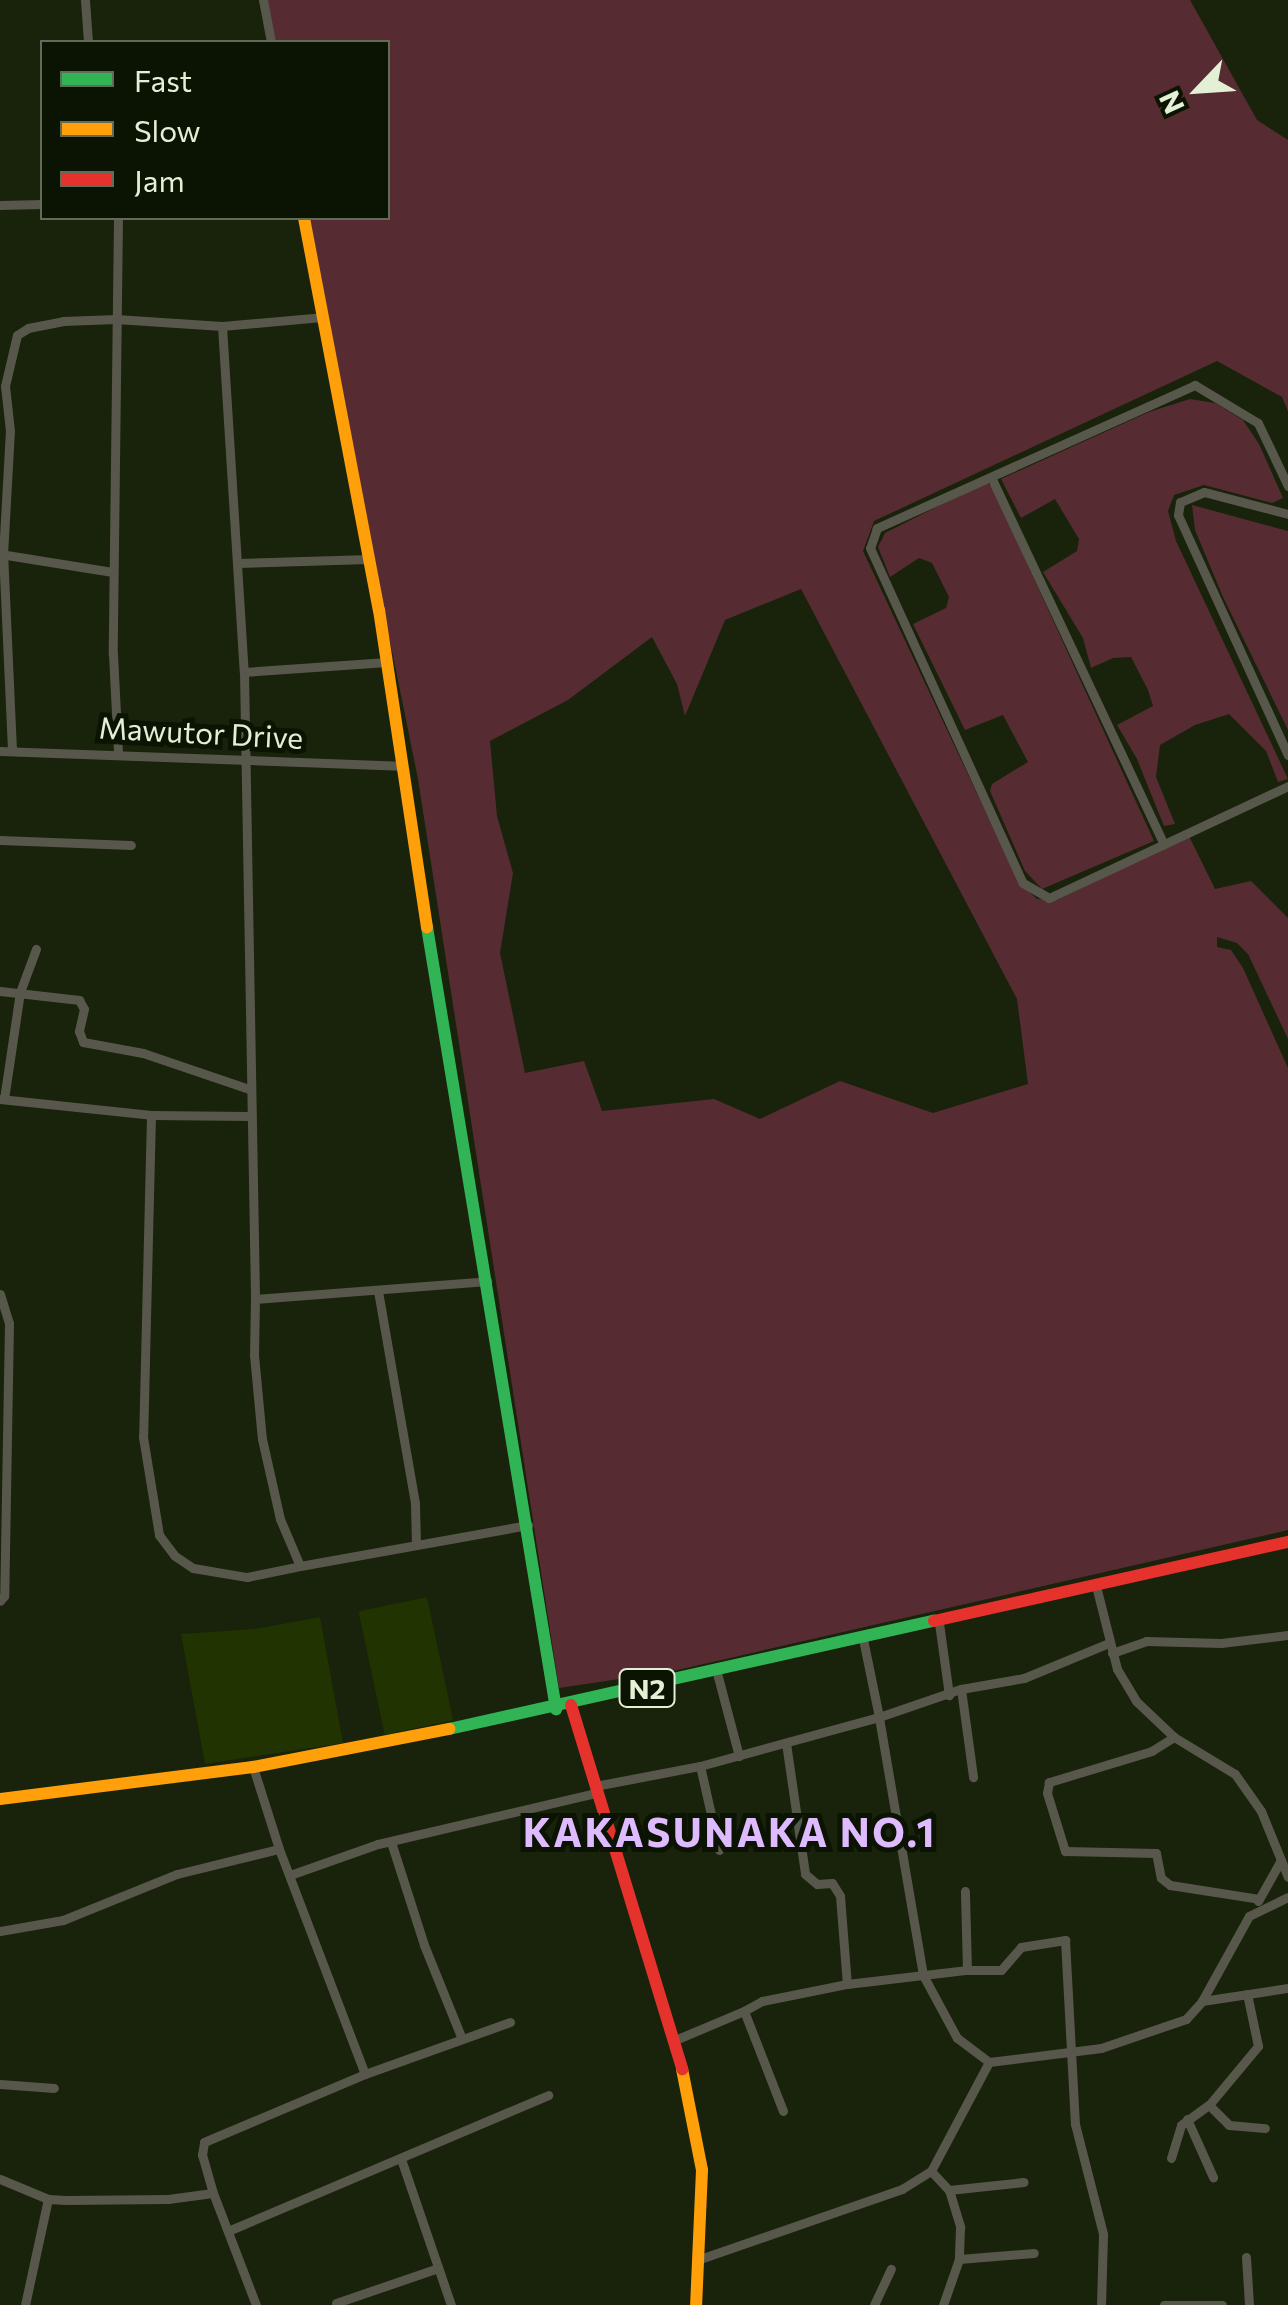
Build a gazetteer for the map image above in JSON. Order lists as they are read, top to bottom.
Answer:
{
  "streets": {
    "main road": ["N2"],
    "street": ["Mawutor Drive"]
  },
  "districts": ["KAKASUNAKA NO.1"],
  "legend": ["Fast", "Slow", "Jam"],
  "north": "bottom left"
}
